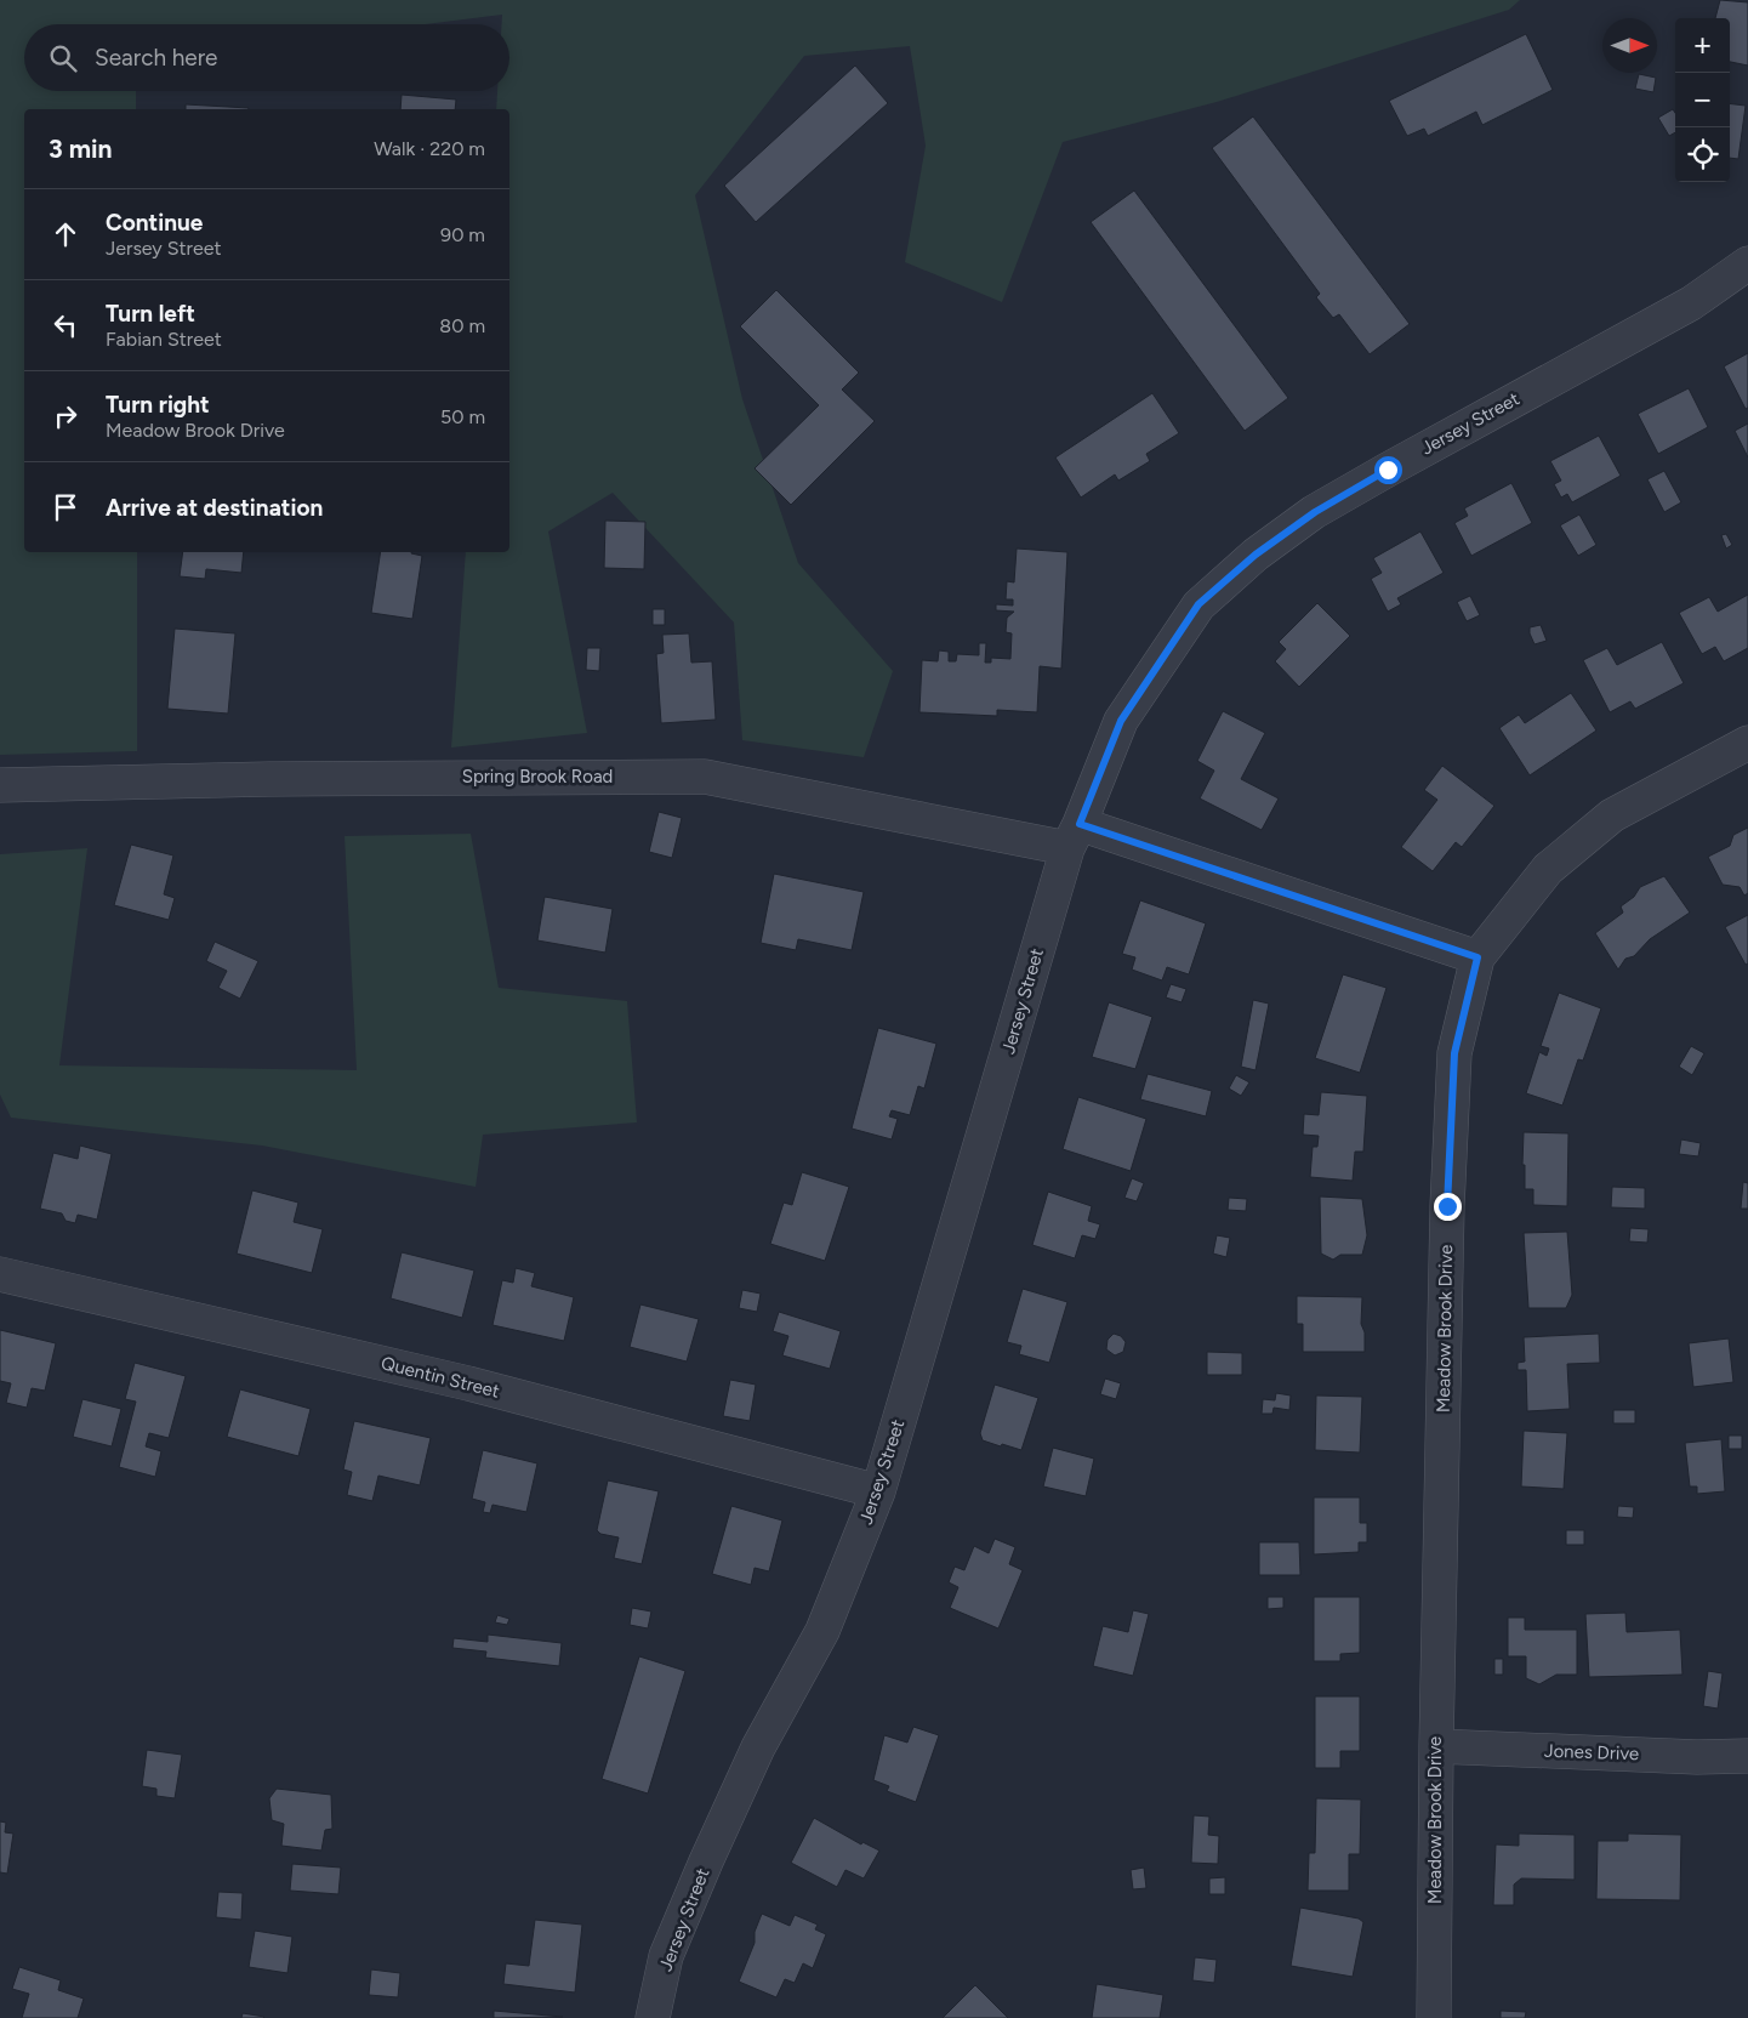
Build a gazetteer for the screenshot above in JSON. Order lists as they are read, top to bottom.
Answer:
{
  "streets": {
    "street": [
      "Jersey Street",
      "Spring Brook Road",
      "Meadow Brook Drive",
      "Quentin Street",
      "Jones Drive"
    ]
  },
  "crossings": [
    ["Jersey Street", "Spring Brook Road"],
    ["Jersey Street", "Quentin Street"],
    ["Spring Brook Road", "Meadow Brook Drive"],
    ["Meadow Brook Drive", "Jones Drive"]
  ],
  "north": "right",
  "page": {
    "map_buttons": ["+", "−"],
    "search": "Search here",
    "heading": ["3 min", "Walk · 220 m"],
    "list": [
      ["Continue", "Jersey Street", "90 m"],
      ["Turn left", "Fabian Street", "80 m"],
      ["Turn right", "Meadow Brook Drive", "50 m"],
      "Arrive at destination"
    ]
  }
}
